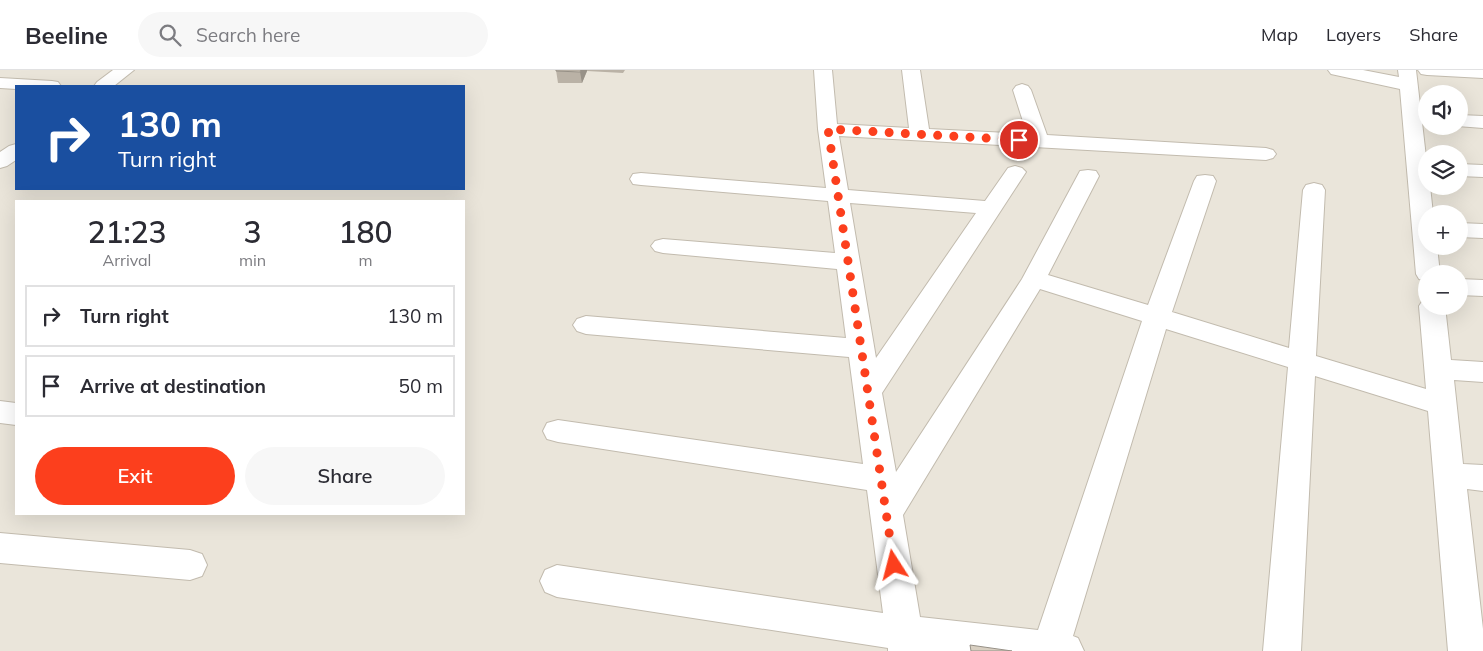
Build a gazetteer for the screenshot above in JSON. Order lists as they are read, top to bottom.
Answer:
{
  "page": {
    "header": "Beeline",
    "search": "Search here",
    "nav": ["Map", "Layers", "Share"],
    "map_buttons": ["+", "−"],
    "turn": ["130 m", "Turn right"],
    "eta": [
      "21:23",
      "Arrival",
      "3",
      "min",
      "180",
      "m"
    ],
    "list": [
      {
        "name": "Turn right",
        "value": "130 m"
      },
      {
        "name": "Arrive at destination",
        "value": "50 m"
      }
    ],
    "buttons": ["Exit", "Share"]
  }
}
